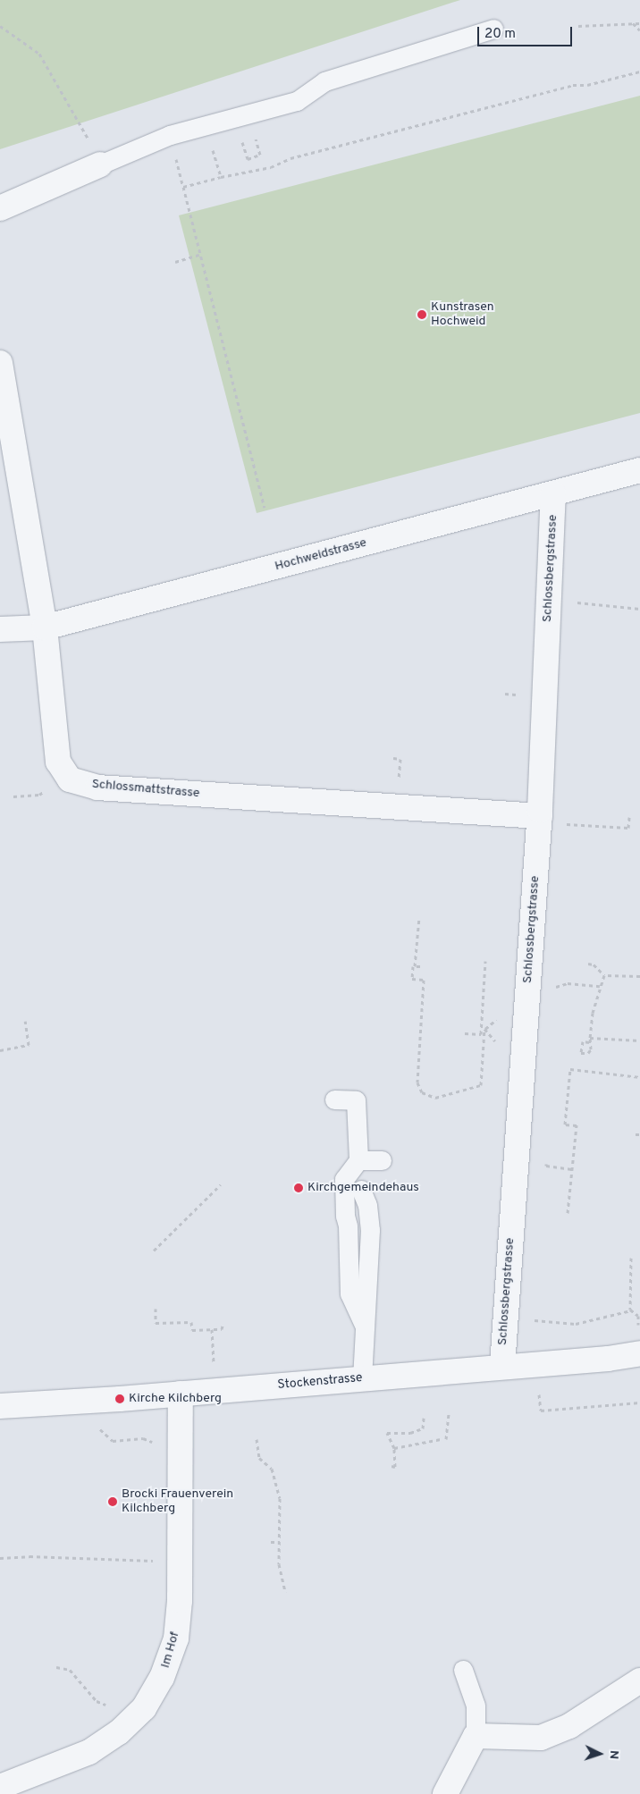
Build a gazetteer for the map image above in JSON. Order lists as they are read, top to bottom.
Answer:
{
  "streets": {
    "street": [
      "Hochweidstrasse",
      "Schlossbergstrasse",
      "Schlossmattstrasse",
      "Stockenstrasse",
      "Im Hof"
    ]
  },
  "crossings": [
    ["Hochweidstrasse", "Schlossbergstrasse"],
    ["Hochweidstrasse", "Schlossmattstrasse"],
    ["Schlossbergstrasse", "Schlossmattstrasse"],
    ["Schlossbergstrasse", "Stockenstrasse"],
    ["Stockenstrasse", "Im Hof"]
  ],
  "places": [
    "Kunstrasen Hochweid",
    "Kirchgemeindehaus",
    "Kirche Kilchberg",
    "Brocki Frauenverein Kilchberg"
  ],
  "scale_bar": "20 m",
  "north": "right"
}
